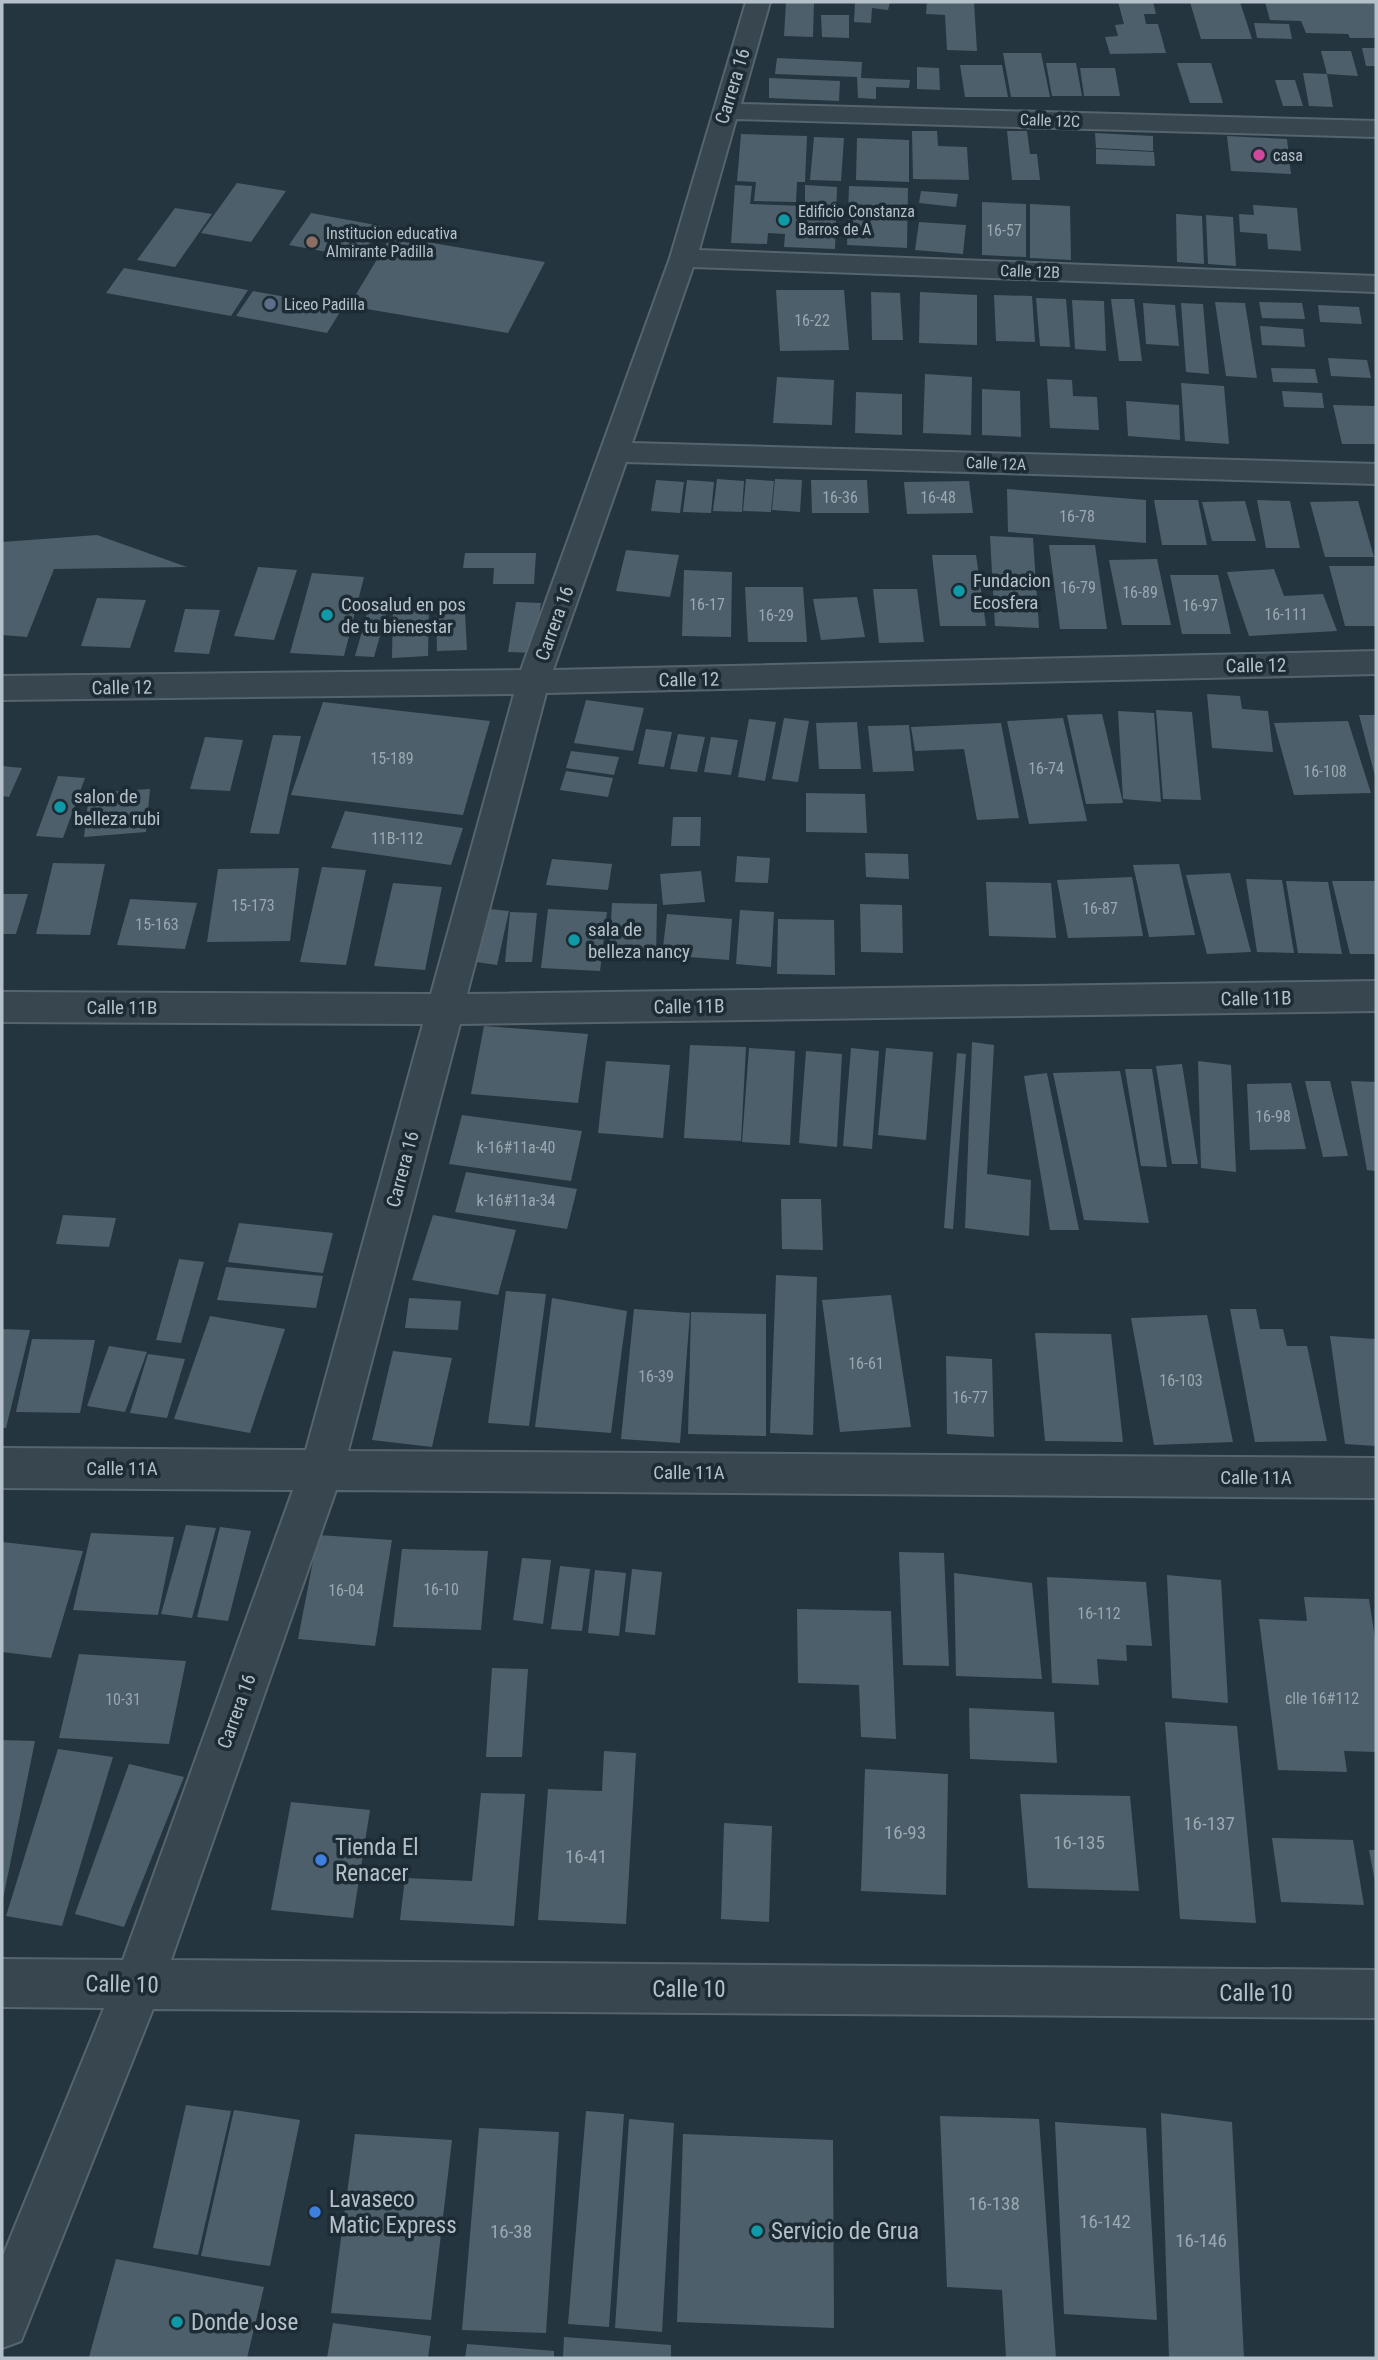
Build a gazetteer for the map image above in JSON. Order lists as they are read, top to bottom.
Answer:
{
  "streets": {
    "street": [
      "Carrera 16",
      "Calle 12C",
      "Calle 12B",
      "Calle 12A",
      "Calle 12",
      "Calle 11B",
      "Calle 11A",
      "Calle 10"
    ]
  },
  "crossings": [
    ["Carrera 16", "Calle 12C"],
    ["Carrera 16", "Calle 12B"],
    ["Carrera 16", "Calle 12A"],
    ["Carrera 16", "Calle 12"],
    ["Carrera 16", "Calle 11B"],
    ["Carrera 16", "Calle 11A"],
    ["Carrera 16", "Calle 10"]
  ],
  "places": [
    "casa",
    "Edificio Constanza Barros de A",
    "Institucion educativa Almirante Padilla",
    "Liceo Padilla",
    "Fundacion Ecosfera",
    "Coosalud en pos de tu bienestar",
    "salon de belleza rubi",
    "sala de belleza nancy",
    "Tienda El Renacer",
    "Lavaseco Matic Express",
    "Servicio de Grua",
    "Donde Jose"
  ],
  "house_numbers": [
    "16-57",
    "16-22",
    "16-36",
    "16-48",
    "16-78",
    "16-79",
    "16-89",
    "16-17",
    "16-97",
    "16-111",
    "16-29",
    "15-189",
    "16-74",
    "16-108",
    "11B-112",
    "15-173",
    "16-87",
    "15-163",
    "16-98",
    "k-16#11a-40",
    "k-16#11a-34",
    "16-61",
    "16-39",
    "16-103",
    "16-77",
    "16-10",
    "16-04",
    "16-112",
    "clle 16#112",
    "10-31",
    "16-137",
    "16-93",
    "16-135",
    "16-41",
    "16-138",
    "16-142",
    "16-38",
    "16-146"
  ]
}
